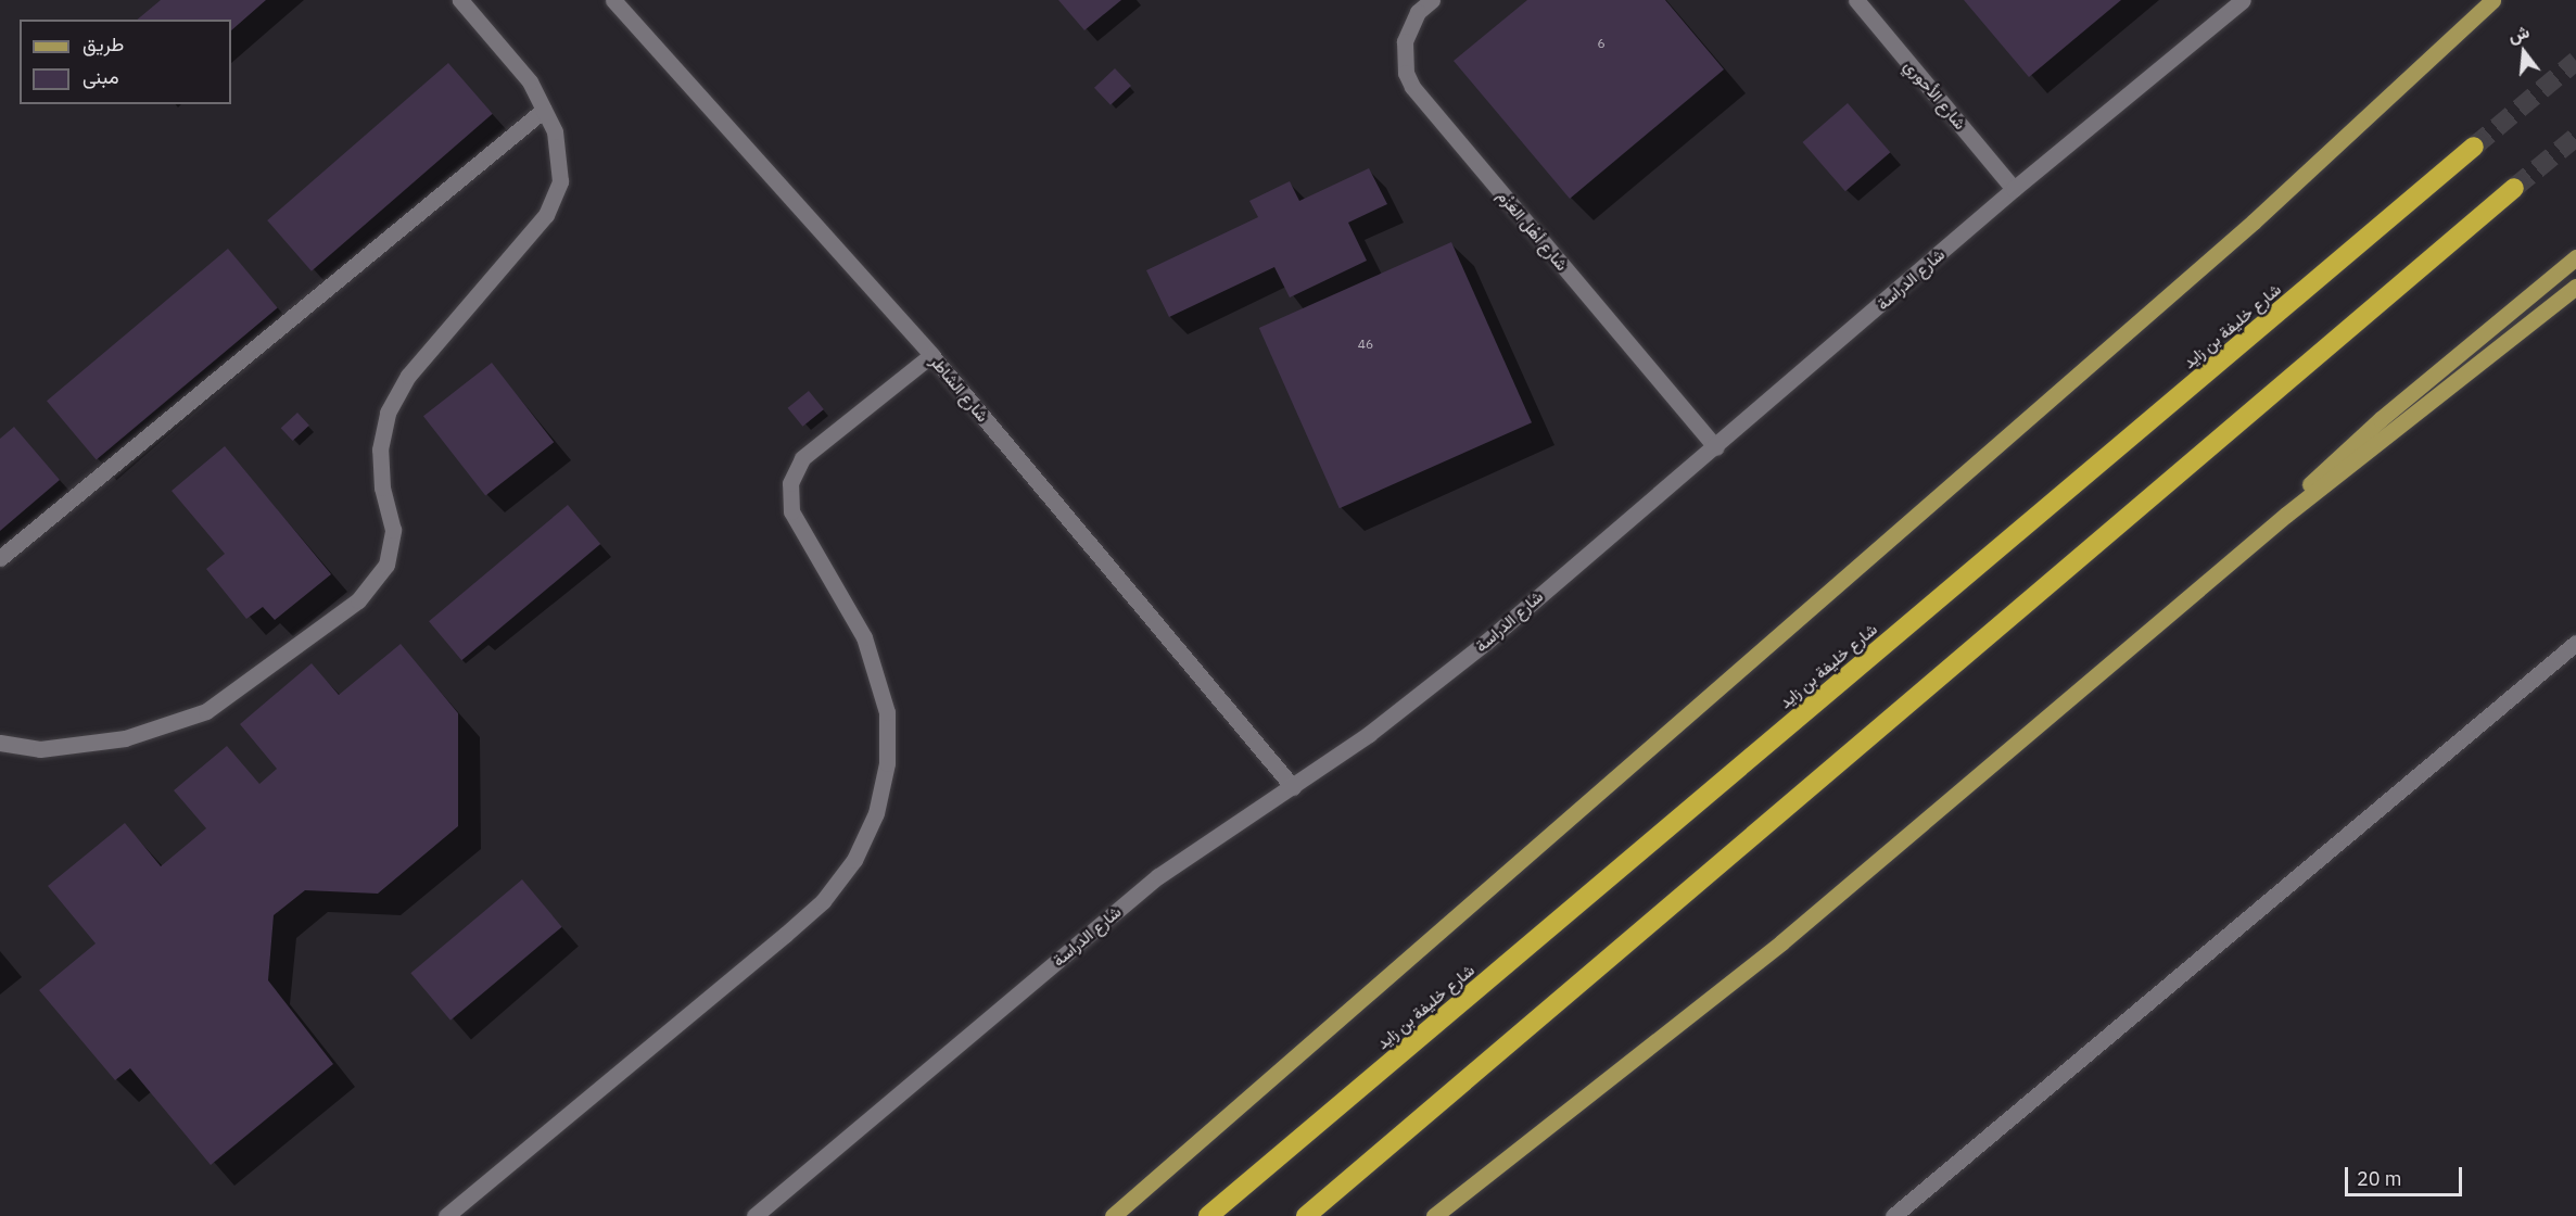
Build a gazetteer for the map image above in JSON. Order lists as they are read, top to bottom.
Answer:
{
  "streets": {
    "highway": ["شارع خليفة بن زايد"],
    "street": [
      "شارع الأحوري",
      "شارع أهْل العَزْم",
      "شارع الدراسة",
      "شارع الشاطر"
    ]
  },
  "crossings": [
    ["شارع الأحوري", "شارع الدراسة"],
    ["شارع أهْل العَزْم", "شارع الدراسة"],
    ["شارع الدراسة", "شارع الشاطر"]
  ],
  "house_numbers": ["6", "46"],
  "legend": ["طريق", "مبنى"],
  "scale_bar": "20 m",
  "north": "top"
}
